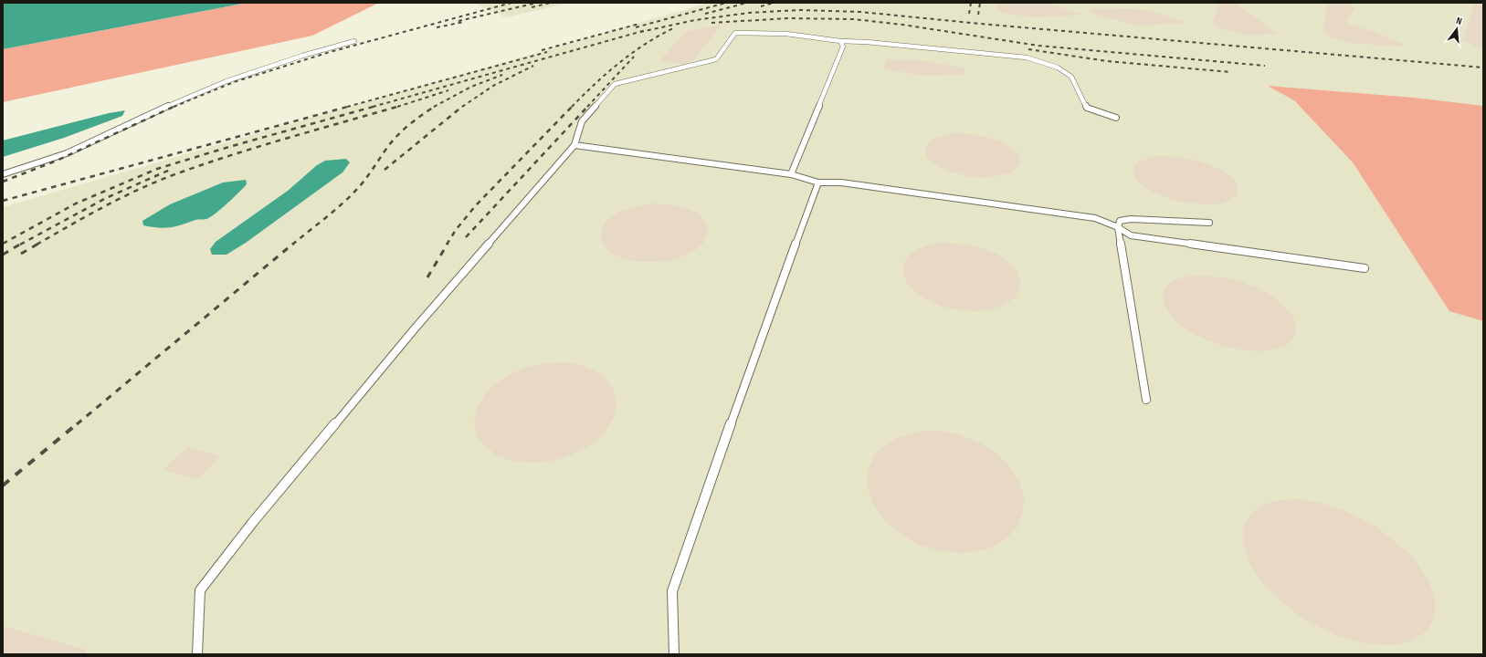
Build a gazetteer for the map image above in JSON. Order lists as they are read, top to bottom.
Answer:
{
  "north": "top"
}
